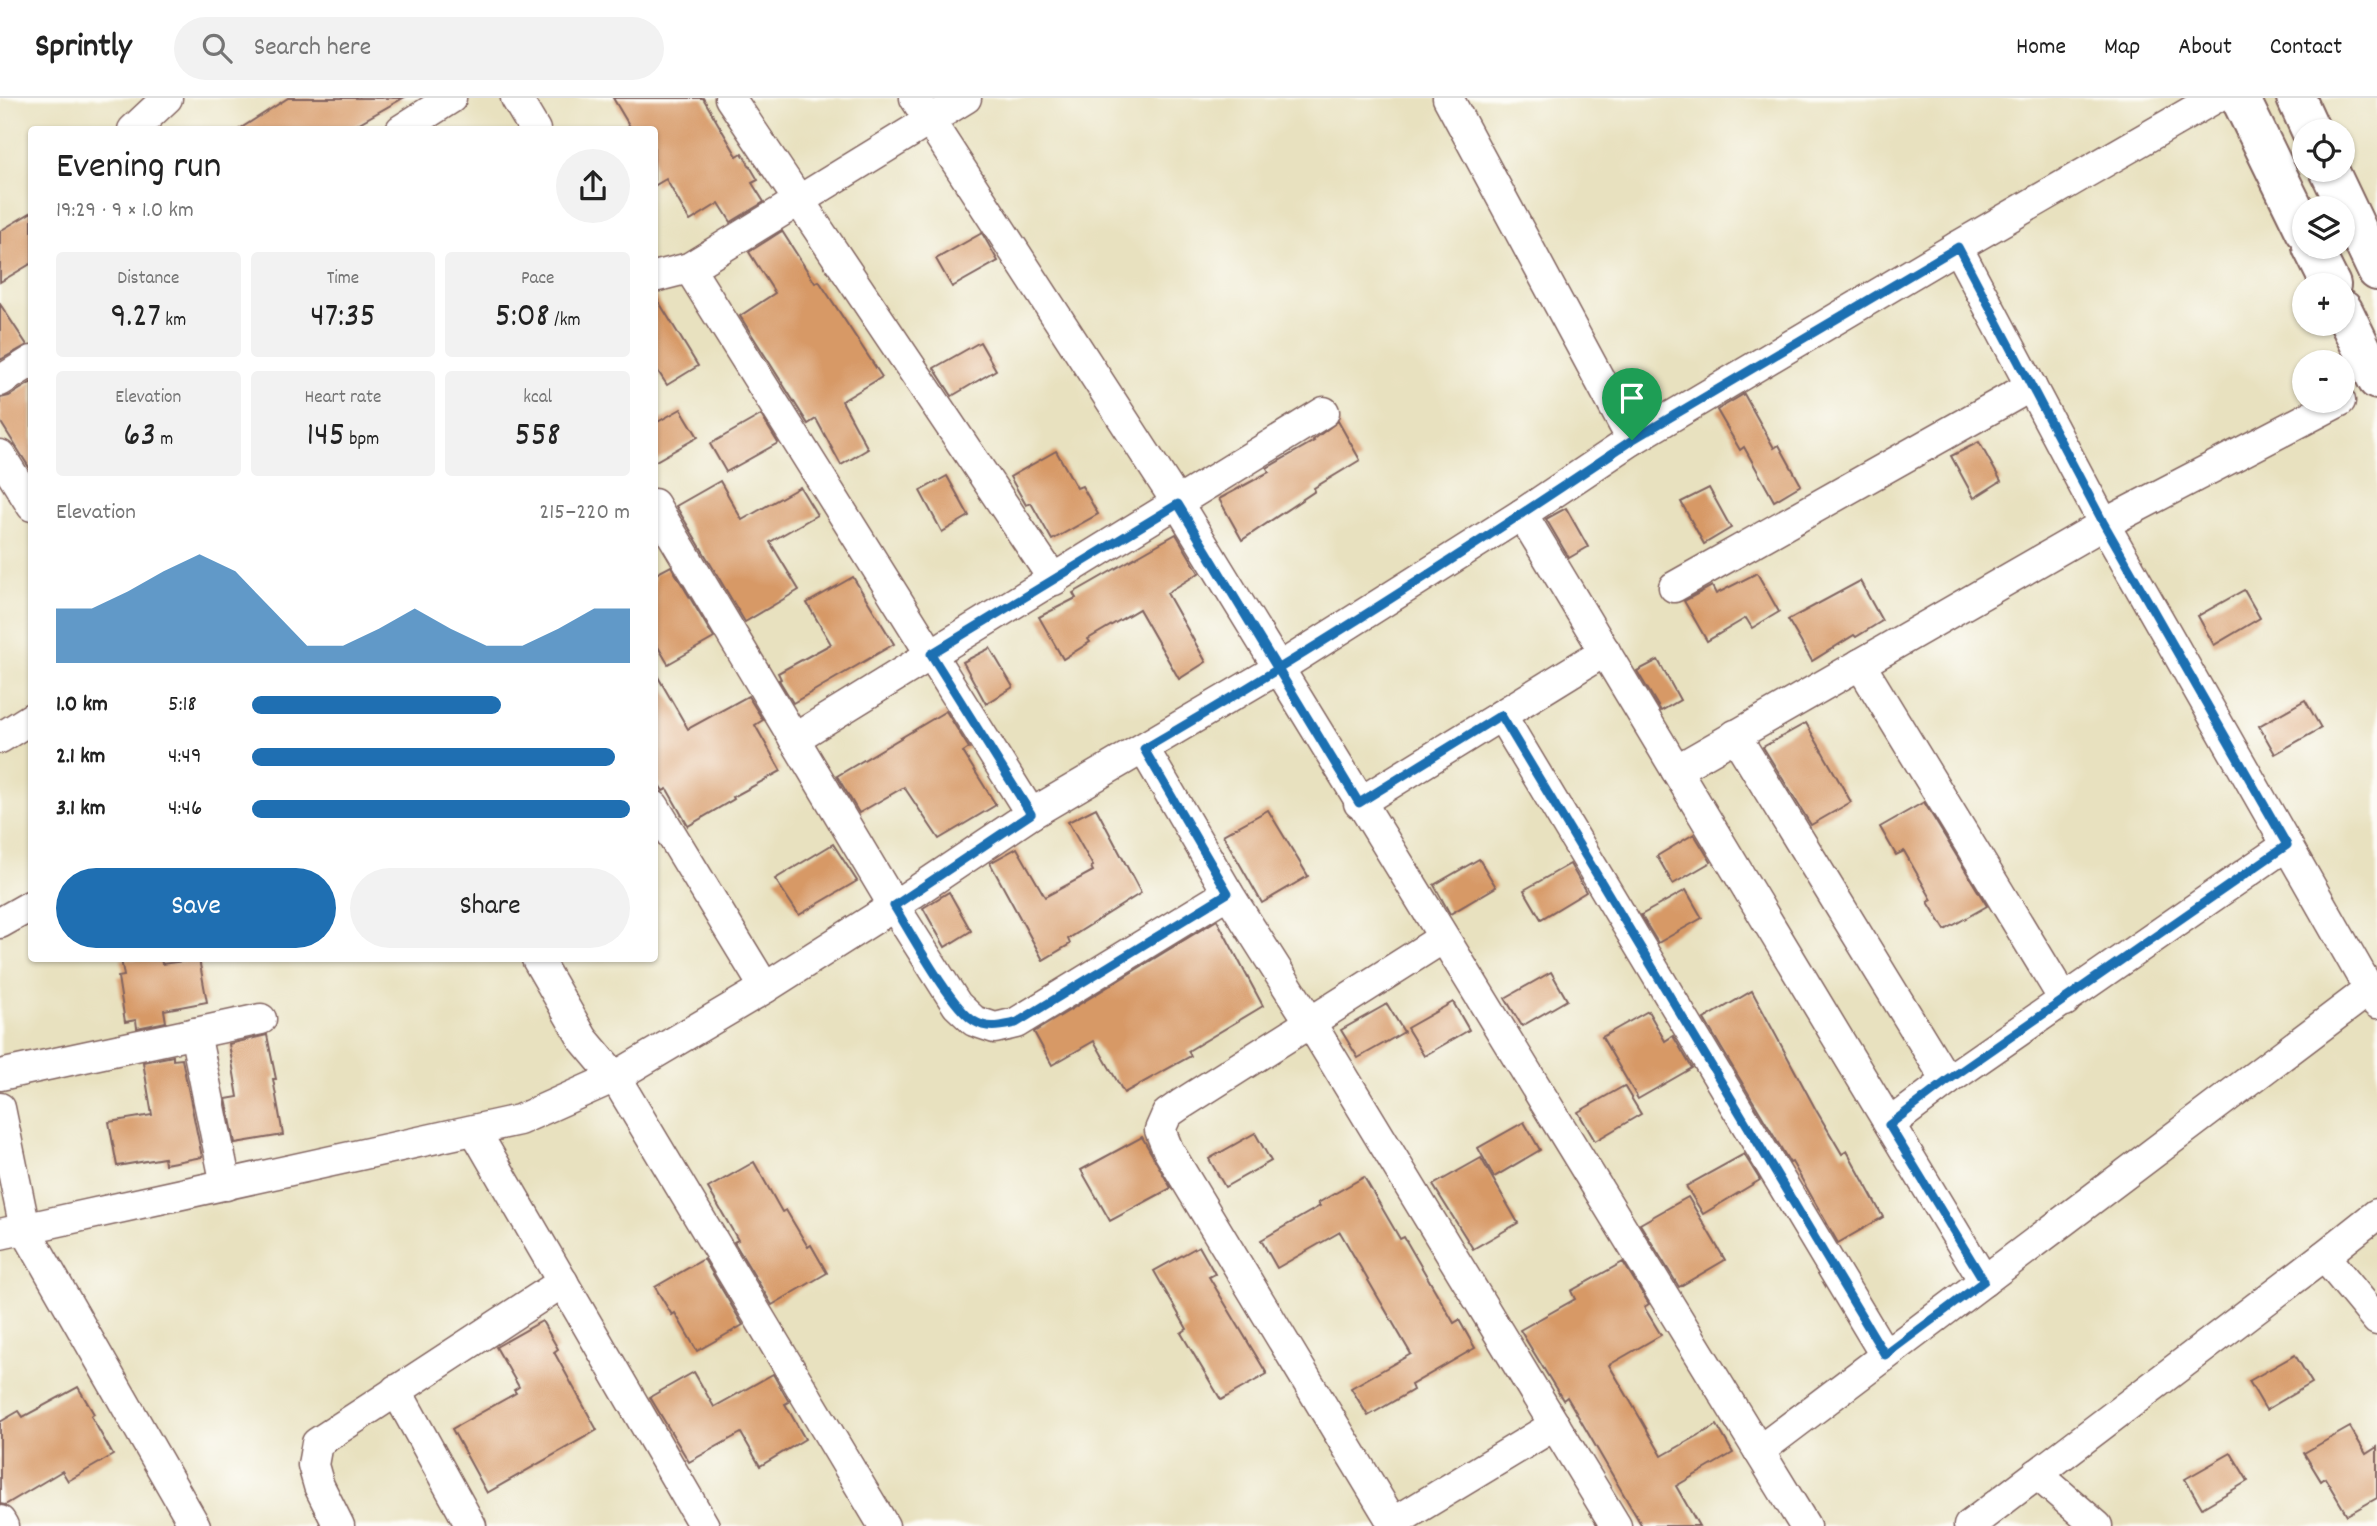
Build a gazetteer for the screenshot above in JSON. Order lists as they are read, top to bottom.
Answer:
{
  "page": {
    "header": "Sprintly",
    "search": "Search here",
    "nav": [
      "Home",
      "Map",
      "About",
      "Contact"
    ],
    "map_buttons": ["+", "−"],
    "heading": ["Evening run", "19:29 · 9 × 1.0 km"],
    "stats": [
      ["Distance", "9.27 km"],
      ["Time", "47:35"],
      ["Pace", "5:08 /km"],
      ["Elevation", "63 m"],
      ["Heart rate", "145 bpm"],
      ["kcal", "558"]
    ],
    "chart": ["Elevation", "215–220 m"],
    "list": [
      {
        "name": "1.0 km",
        "note": "5:18"
      },
      {
        "name": "2.1 km",
        "note": "4:49"
      },
      {
        "name": "3.1 km",
        "note": "4:46"
      }
    ],
    "buttons": ["Save", "Share"]
  }
}
